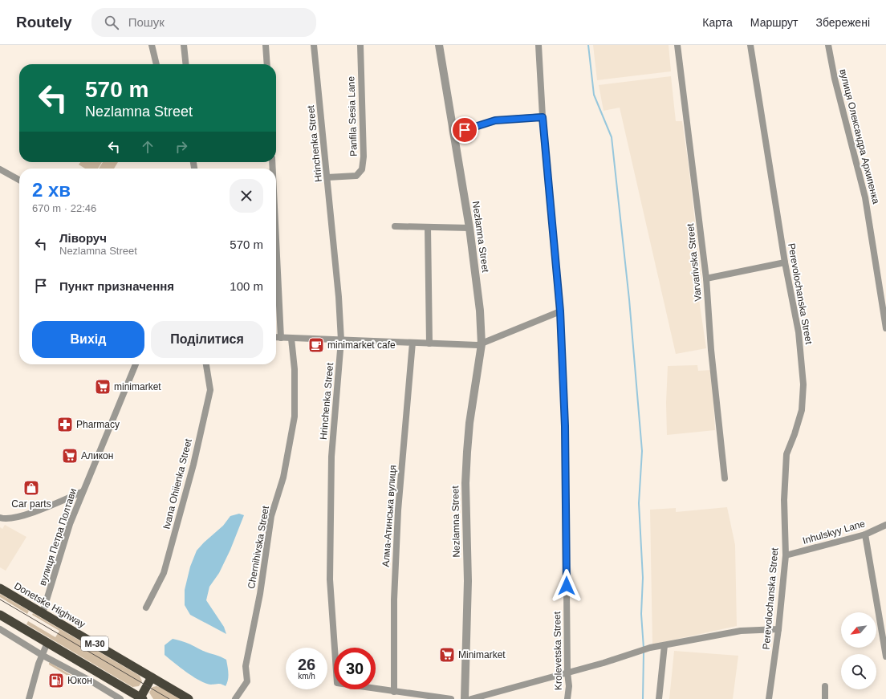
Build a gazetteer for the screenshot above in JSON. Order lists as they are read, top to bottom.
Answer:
{
  "streets": {
    "highway": ["Donetske Highway", "М-30"],
    "street": [
      "Panfila Sesia Lane",
      "вулиця Олександра Архипенка",
      "Hrinchenka Street",
      "Nezlamna Street",
      "Varvarivska Street",
      "Perevolochanska Street",
      "Ivana Ohiienka Street",
      "Алма-Атинська вулиця",
      "Inhulskyy Lane",
      "вулиця Петра Полтави",
      "Chernihivska Street",
      "Krolevetska Street"
    ]
  },
  "crossings": [
    ["Panfila Sesia Lane", "Hrinchenka Street"],
    ["Hrinchenka Street", "Алма-Атинська вулиця"],
    ["Perevolochanska Street", "Inhulskyy Lane"],
    ["вулиця Петра Полтави", "Donetske Highway"]
  ],
  "places": {
    "cafe": ["minimarket cafe"],
    "supermarket": ["minimarket", "Аликон", "Minimarket"],
    "pharmacy": ["Pharmacy"],
    "shop": ["Car parts"],
    "fuel station": ["Юкон"]
  },
  "north": "bottom left",
  "page": {
    "header": "Routely",
    "search": "Пошук",
    "nav": ["Карта", "Маршрут", "Збережені"],
    "turn": ["570 m", "Nezlamna Street"],
    "heading": ["2 хв", "670 m · 22:46"],
    "list": [
      {
        "name": "Ліворуч",
        "note": "Nezlamna Street",
        "value": "570 m"
      },
      {
        "name": "Пункт призначення",
        "value": "100 m"
      }
    ],
    "buttons": ["Вихід", "Поділитися"],
    "speed": "26 km/h",
    "limit": "30"
  }
}
